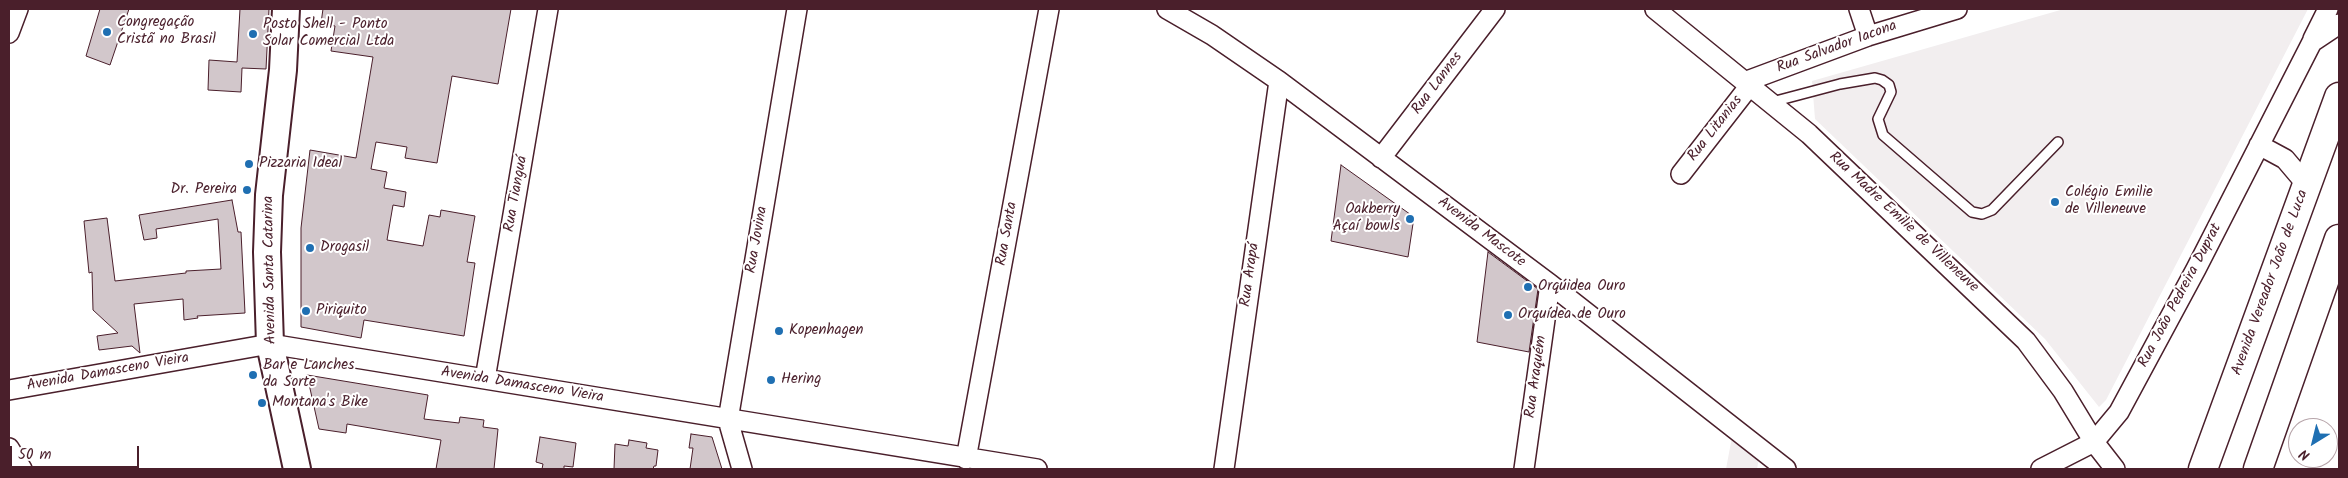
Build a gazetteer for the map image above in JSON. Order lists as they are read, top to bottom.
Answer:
{
  "streets": {
    "main road": ["Avenida Vereador João de Luca"],
    "street": [
      "Rua Salvador Iacona",
      "Rua Lannes",
      "Rua Litanias",
      "Rua Tianguá",
      "Rua Madre Emilie de Villeneuve",
      "Avenida Mascote",
      "Rua Santa",
      "Rua Jovina",
      "Avenida Santa Catarina",
      "Rua Arapá",
      "Rua João Pedreira Duprat",
      "Avenida Damasceno Vieira",
      "Rua Araquém"
    ]
  },
  "crossings": [
    ["Rua Salvador Iacona", "Rua Litanias"],
    ["Rua Salvador Iacona", "Rua Madre Emilie de Villeneuve"],
    ["Rua Lannes", "Avenida Mascote"],
    ["Rua Litanias", "Rua Madre Emilie de Villeneuve"],
    ["Rua Tianguá", "Avenida Damasceno Vieira"],
    ["Rua Madre Emilie de Villeneuve", "Rua João Pedreira Duprat"],
    ["Avenida Mascote", "Rua Arapá"],
    ["Avenida Mascote", "Rua Araquém"],
    ["Rua Santa", "Avenida Damasceno Vieira"],
    ["Rua Jovina", "Avenida Damasceno Vieira"],
    ["Avenida Santa Catarina", "Avenida Damasceno Vieira"]
  ],
  "places": [
    "Congregação Cristã no Brasil",
    "Posto Shell - Ponto Solar Comercial Ltda",
    "Pizzaria Ideal",
    "Dr. Pereira",
    "Colégio Emilie de Villeneuve",
    "Oakberry Açaí bowls",
    "Drogasil",
    "Orqúidea Ouro",
    "Piriquito",
    "Orquídea de Ouro",
    "Kopenhagen",
    "Bar e Lanches da Sorte",
    "Hering",
    "Montana's Bike"
  ],
  "scale_bar": "50 m",
  "north": "bottom left"
}
